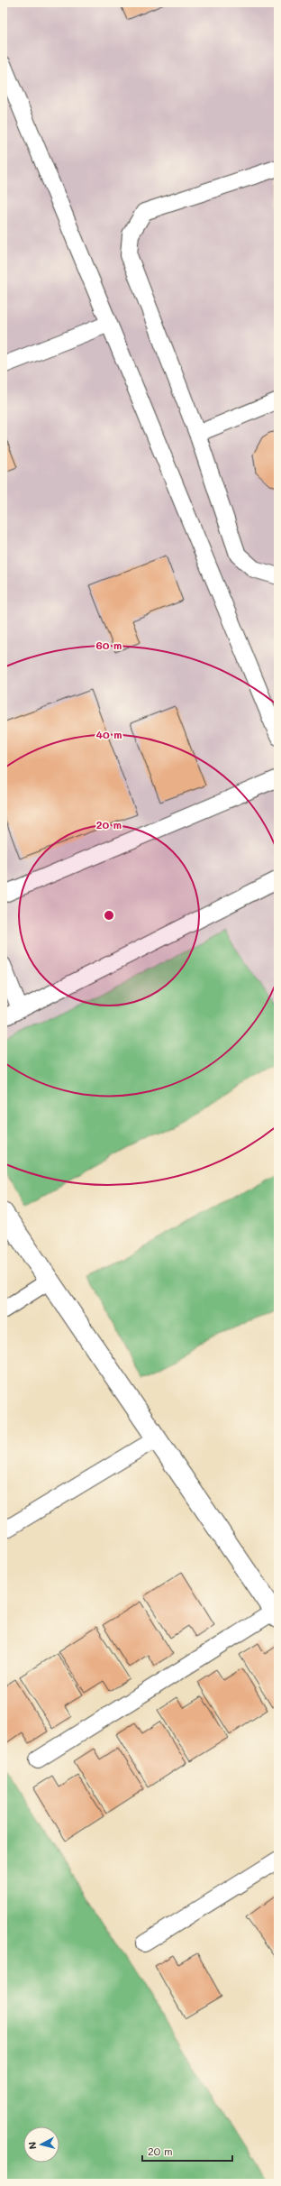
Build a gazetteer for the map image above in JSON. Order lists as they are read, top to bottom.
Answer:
{
  "scale_bar": "20 m",
  "north": "left",
  "rings": ["60 m", "40 m", "20 m"]
}
